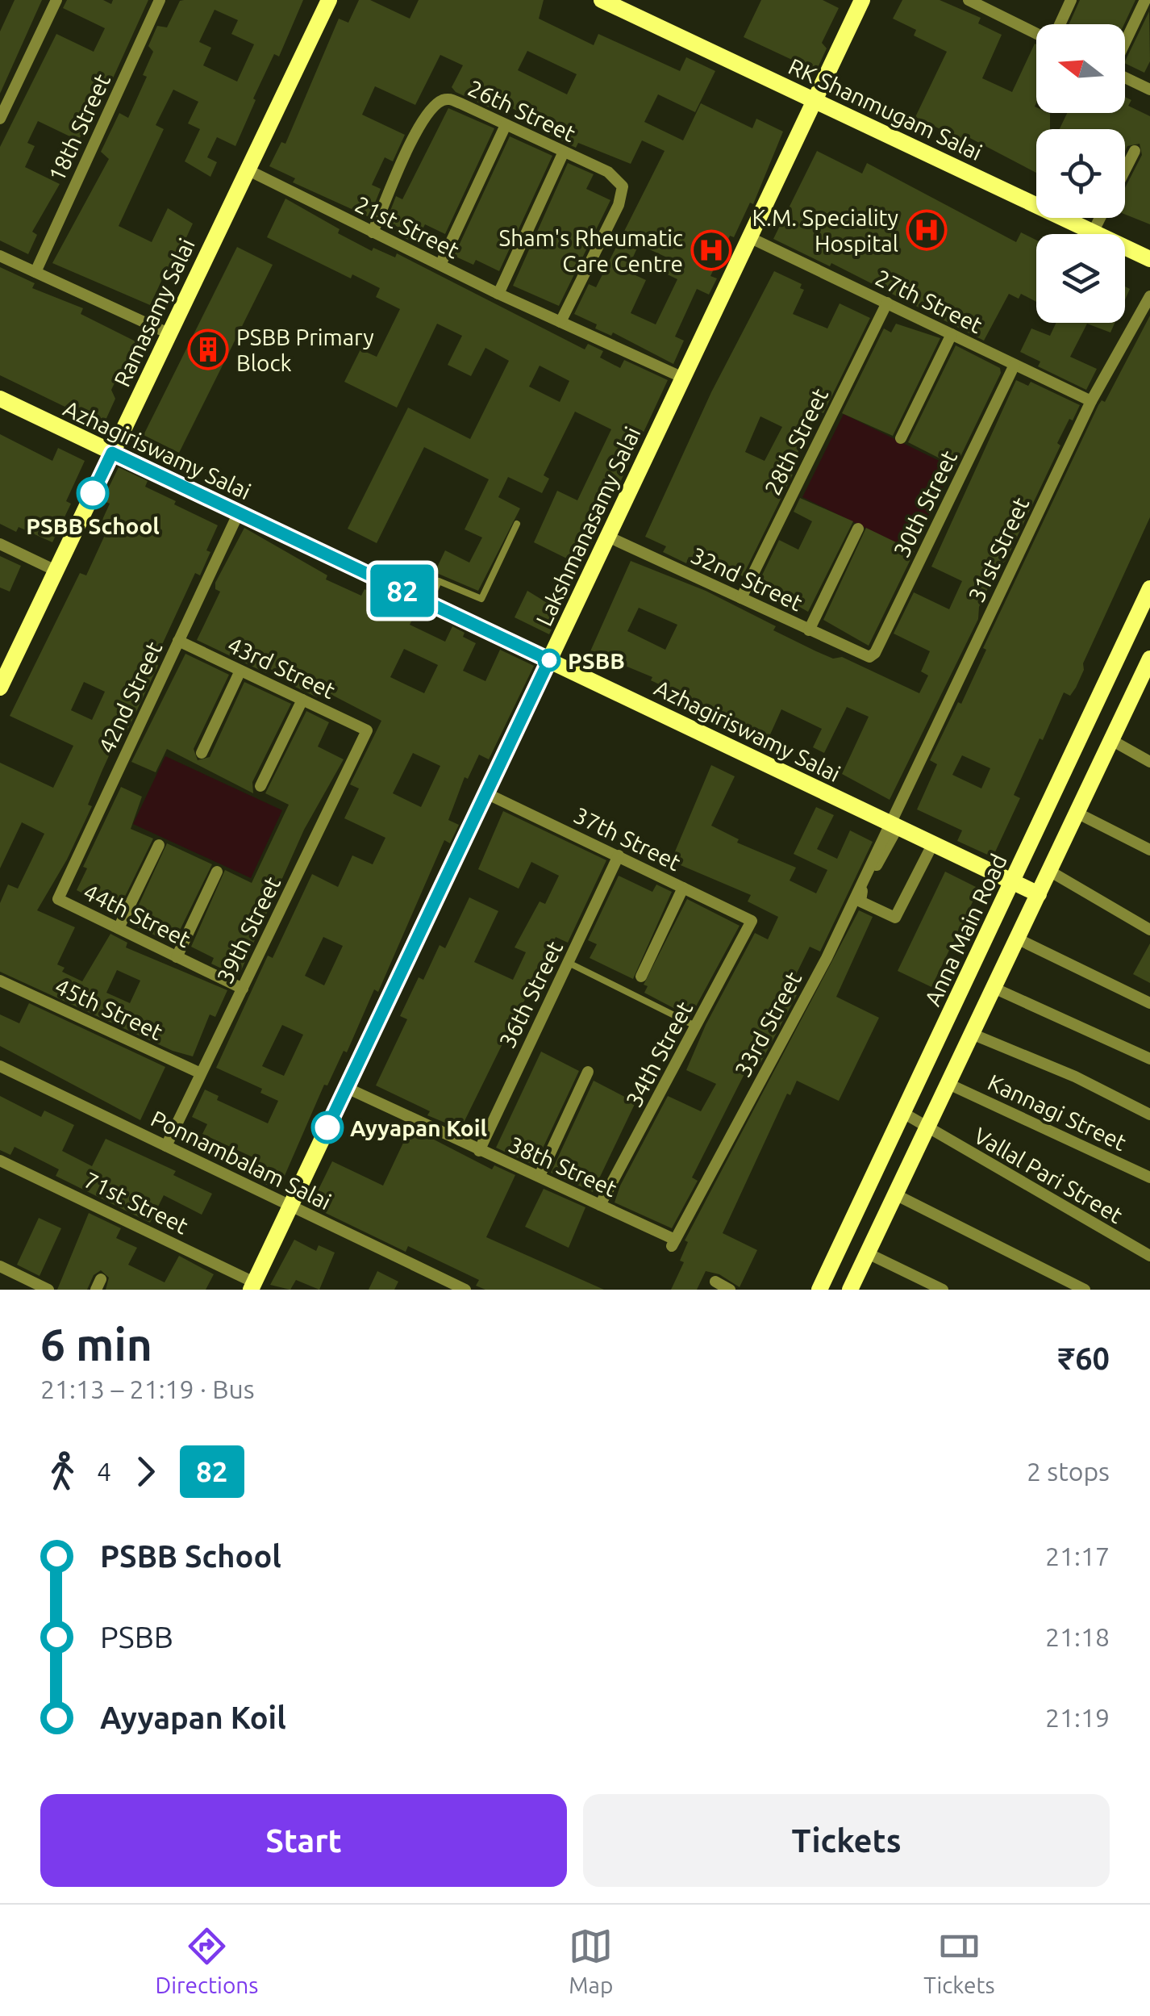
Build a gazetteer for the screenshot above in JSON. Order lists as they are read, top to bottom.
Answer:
{
  "streets": {
    "street": [
      "RK Shanmugam Salai",
      "26th Street",
      "18th Street",
      "21st Street",
      "27th Street",
      "Ramasamy Salai",
      "28th Street",
      "Azhagiriswamy Salai",
      "30th Street",
      "Lakshmanasamy Salai",
      "31st Street",
      "32nd Street",
      "43rd Street",
      "42nd Street",
      "37th Street",
      "44th Street",
      "39th Street",
      "Anna Main Road",
      "36th Street",
      "45th Street",
      "33rd Street",
      "34th Street",
      "Kannagi Street",
      "Ponnambalam Salai",
      "38th Street",
      "Vallal Pari Street",
      "71st Street"
    ]
  },
  "crossings": [
    ["RK Shanmugam Salai", "Lakshmanasamy Salai"],
    ["26th Street", "21st Street"],
    ["21st Street", "Ramasamy Salai"],
    ["21st Street", "Lakshmanasamy Salai"],
    ["27th Street", "28th Street"],
    ["27th Street", "30th Street"],
    ["27th Street", "Lakshmanasamy Salai"],
    ["27th Street", "31st Street"],
    ["Ramasamy Salai", "Azhagiriswamy Salai"],
    ["28th Street", "32nd Street"],
    ["Azhagiriswamy Salai", "Lakshmanasamy Salai"],
    ["Azhagiriswamy Salai", "31st Street"],
    ["Azhagiriswamy Salai", "42nd Street"],
    ["Azhagiriswamy Salai", "Anna Main Road"],
    ["Azhagiriswamy Salai", "33rd Street"],
    ["30th Street", "32nd Street"],
    ["Lakshmanasamy Salai", "32nd Street"],
    ["Lakshmanasamy Salai", "37th Street"],
    ["Lakshmanasamy Salai", "Ponnambalam Salai"],
    ["Lakshmanasamy Salai", "38th Street"],
    ["Lakshmanasamy Salai", "71st Street"],
    ["31st Street", "33rd Street"],
    ["43rd Street", "42nd Street"],
    ["43rd Street", "39th Street"],
    ["42nd Street", "44th Street"],
    ["37th Street", "36th Street"],
    ["37th Street", "34th Street"],
    ["44th Street", "39th Street"],
    ["39th Street", "45th Street"],
    ["39th Street", "Ponnambalam Salai"],
    ["Anna Main Road", "Vallal Pari Street"],
    ["36th Street", "38th Street"],
    ["33rd Street", "38th Street"],
    ["34th Street", "38th Street"]
  ],
  "places": {
    "hospital": ["K.M. Speciality Hospital", "Sham's Rheumatic Care Centre"],
    "building": ["PSBB Primary Block"],
    "other": ["PSBB School", "PSBB", "Ayyapan Koil"]
  },
  "lines": ["bus line 82"],
  "north": "left",
  "page": {
    "on_map": "82",
    "heading": ["6 min", "21:13 – 21:19 · Bus", "₹60"],
    "legs": ["4", "82", "2 stops"],
    "list": [
      {
        "name": "PSBB School",
        "value": "21:17"
      },
      {
        "name": "PSBB",
        "value": "21:18"
      },
      {
        "name": "Ayyapan Koil",
        "value": "21:19"
      }
    ],
    "buttons": ["Start", "Tickets"],
    "tabs": ["Directions", "Map", "Tickets"]
  }
}
